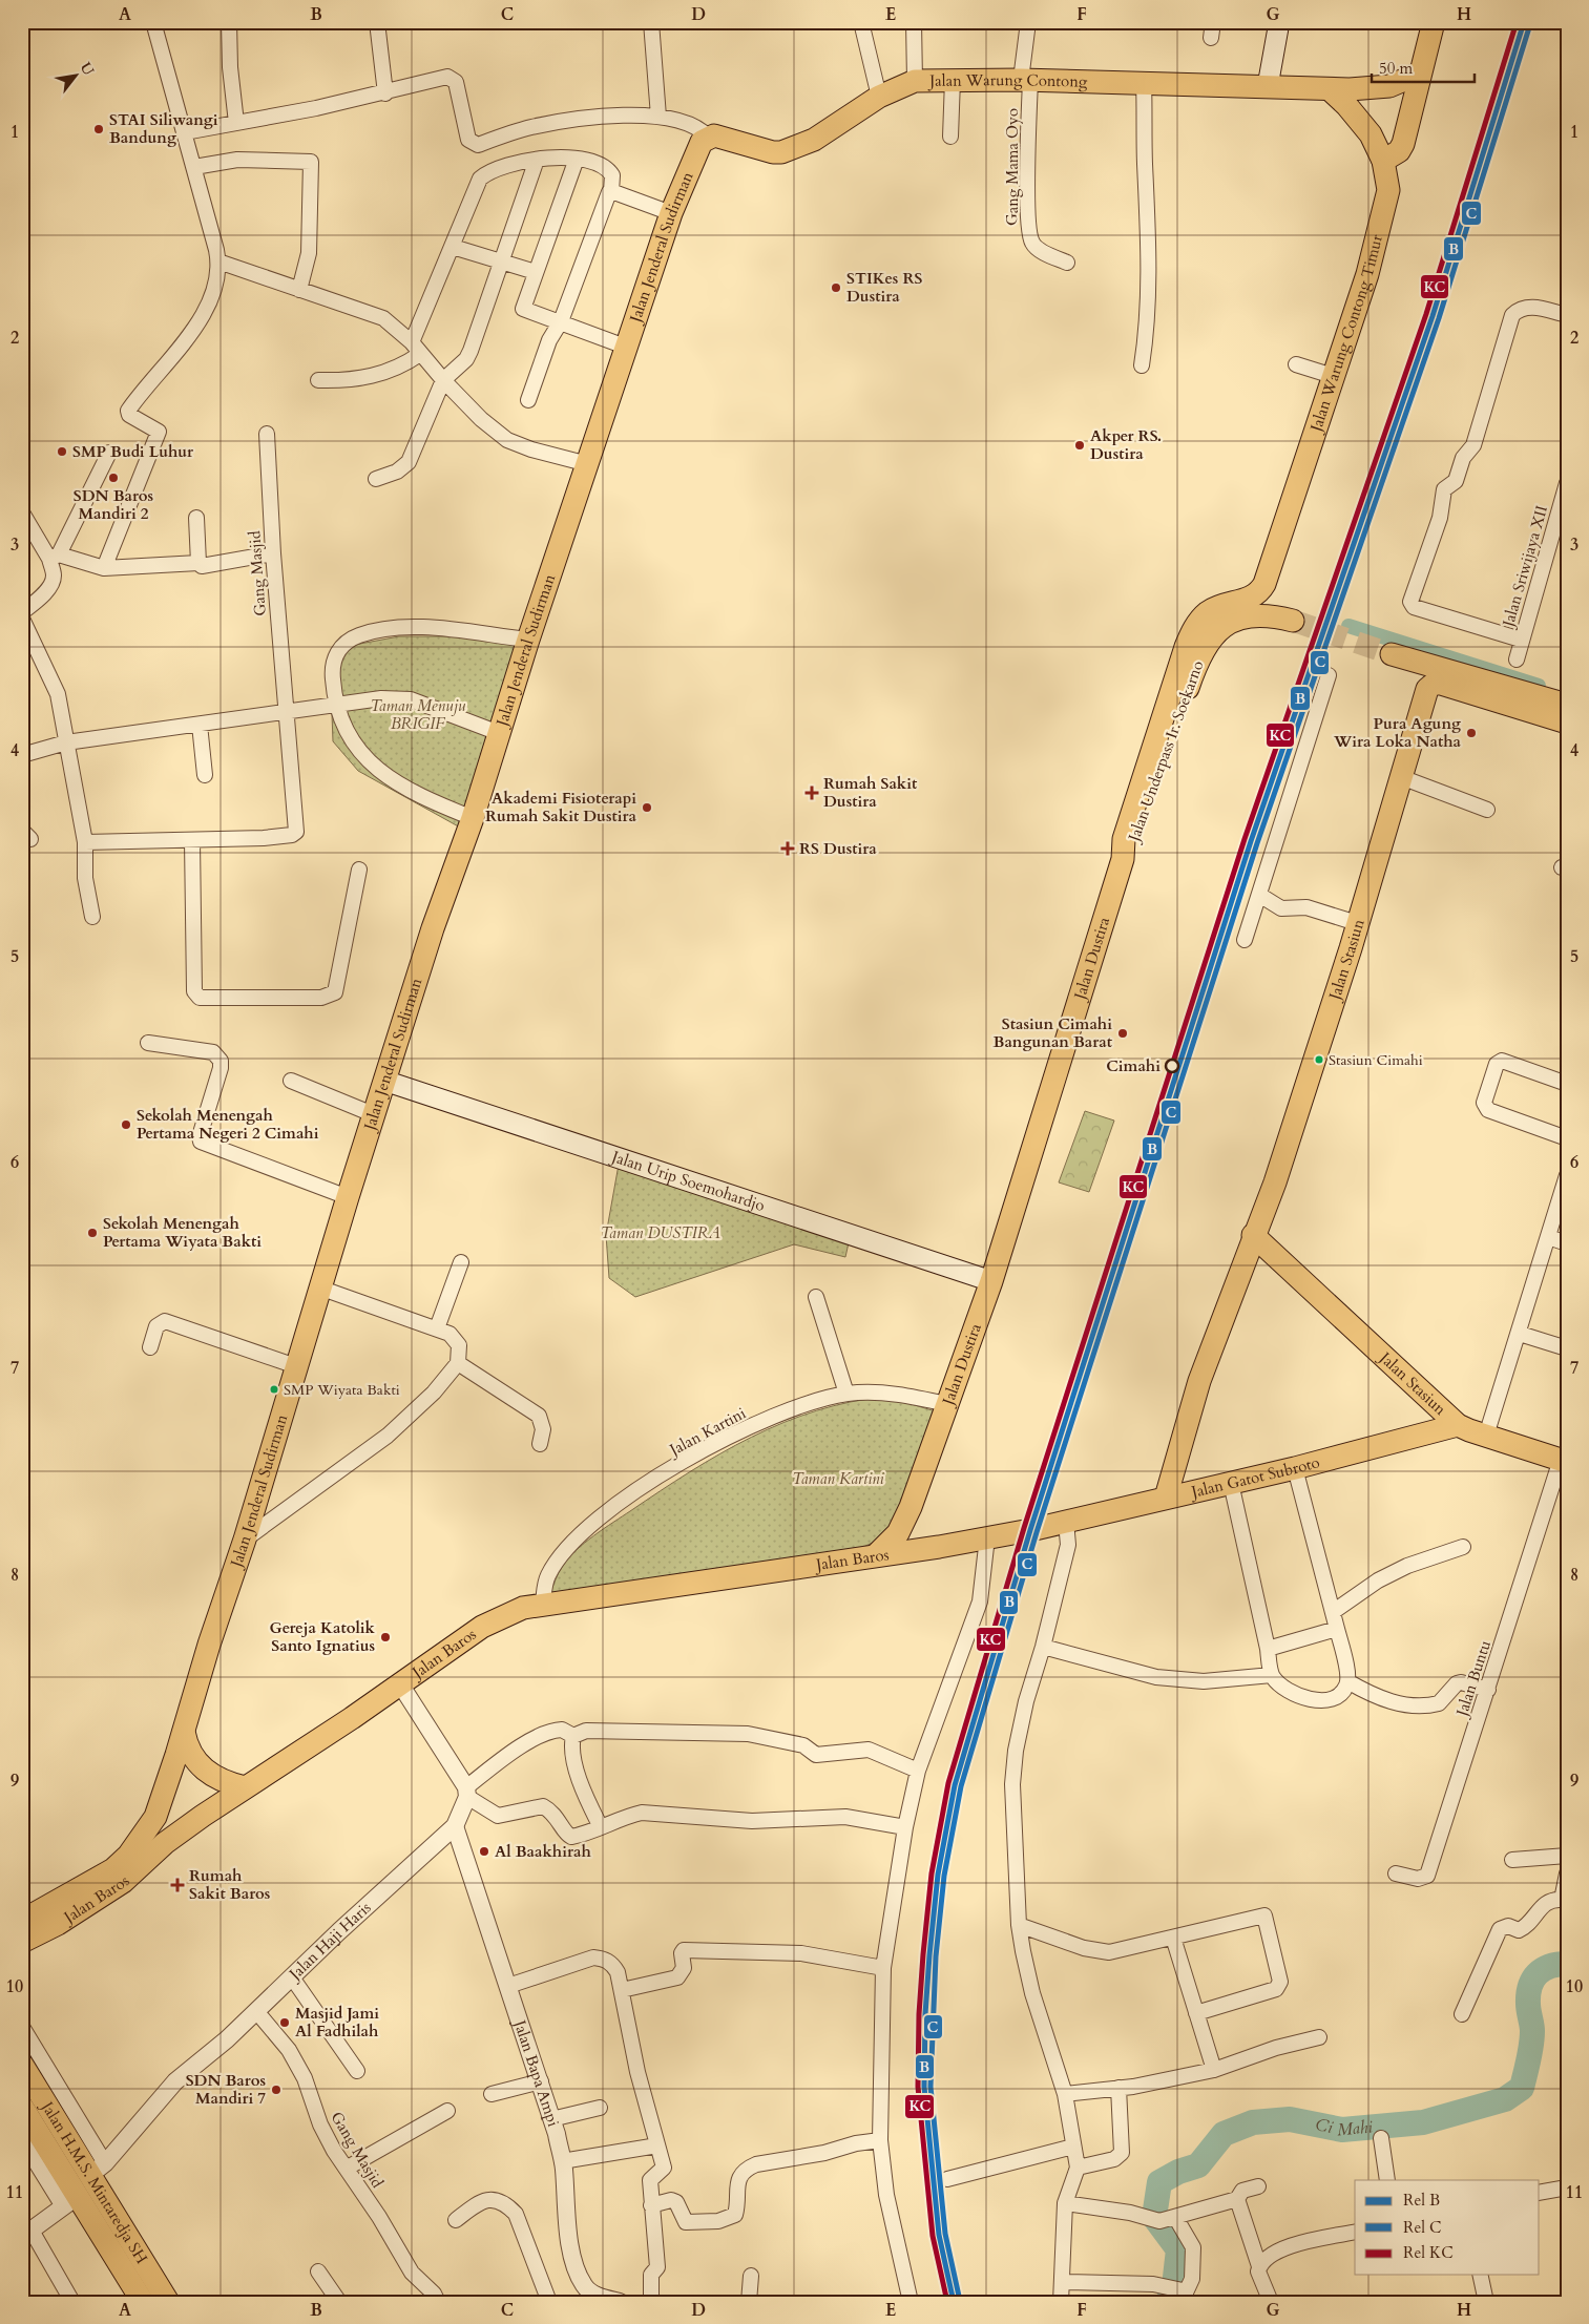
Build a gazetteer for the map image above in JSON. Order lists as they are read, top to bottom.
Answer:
{
  "streets": {
    "main road": [
      "Jalan Warung Contong",
      "Jalan Jenderal Sudirman",
      "Jalan Warung Contong Timur",
      "Jalan Underpass Ir. Soekarno",
      "Jalan Dustira",
      "Jalan Stasiun",
      "Jalan Urip Soemohardjo",
      "Jalan Gatot Subroto",
      "Jalan Baros",
      "Jalan H.M.S. Mintaredja SH"
    ],
    "street": [
      "Gang Mama Oyo",
      "Jalan Sriwijaya XII",
      "Gang Masjid",
      "Jalan Kartini",
      "Jalan Buntu",
      "Jalan Haji Haris",
      "Jalan Bapa Ampi"
    ]
  },
  "crossings": [
    ["Jalan Warung Contong", "Gang Mama Oyo"],
    ["Jalan Warung Contong", "Jalan Jenderal Sudirman"],
    ["Jalan Jenderal Sudirman", "Jalan Urip Soemohardjo"],
    ["Jalan Warung Contong Timur", "Jalan Dustira"],
    ["Gang Masjid", "Jalan Haji Haris"],
    ["Jalan Underpass Ir. Soekarno", "Jalan Dustira"],
    ["Jalan Dustira", "Jalan Urip Soemohardjo"],
    ["Jalan Dustira", "Jalan Kartini"],
    ["Jalan Dustira", "Jalan Baros"],
    ["Jalan Stasiun", "Jalan Gatot Subroto"],
    ["Jalan Kartini", "Jalan Baros"],
    ["Jalan Gatot Subroto", "Jalan Baros"],
    ["Jalan Haji Haris", "Jalan Bapa Ampi"],
    ["Jalan Haji Haris", "Jalan H.M.S. Mintaredja SH"]
  ],
  "water": ["Ci Mahi"],
  "parks": ["Taman Menuju BRIGIF", "Taman DUSTIRA", "Taman Kartini"],
  "places": {
    "other": [
      "STAI Siliwangi Bandung",
      "STIKes RS Dustira",
      "Akper RS. Dustira",
      "SMP Budi Luhur",
      "SDN Baros Mandiri 2",
      "Pura Agung Wira Loka Natha",
      "Akademi Fisioterapi Rumah Sakit Dustira",
      "Stasiun Cimahi Bangunan Barat",
      "Stasiun Cimahi",
      "Cimahi",
      "Sekolah Menengah Pertama Negeri 2 Cimahi",
      "Sekolah Menengah Pertama Wiyata Bakti",
      "SMP Wiyata Bakti",
      "Gereja Katolik Santo Ignatius",
      "Al Baakhirah",
      "Masjid Jami Al Fadhilah",
      "SDN Baros Mandiri 7"
    ],
    "health": ["Rumah Sakit Dustira", "RS Dustira", "Rumah Sakit Baros"]
  },
  "lines": ["rail line B", "rail line KC", "rail line C"],
  "legend": ["Rel B", "Rel C", "Rel KC"],
  "scale_bar": "50 m",
  "north": "top right",
  "grid": {
    "columns": [
      "A",
      "B",
      "C",
      "D",
      "E",
      "F",
      "G",
      "H"
    ],
    "rows": [
      "1",
      "2",
      "3",
      "4",
      "5",
      "6",
      "7",
      "8",
      "9",
      "10",
      "11"
    ]
  }
}
